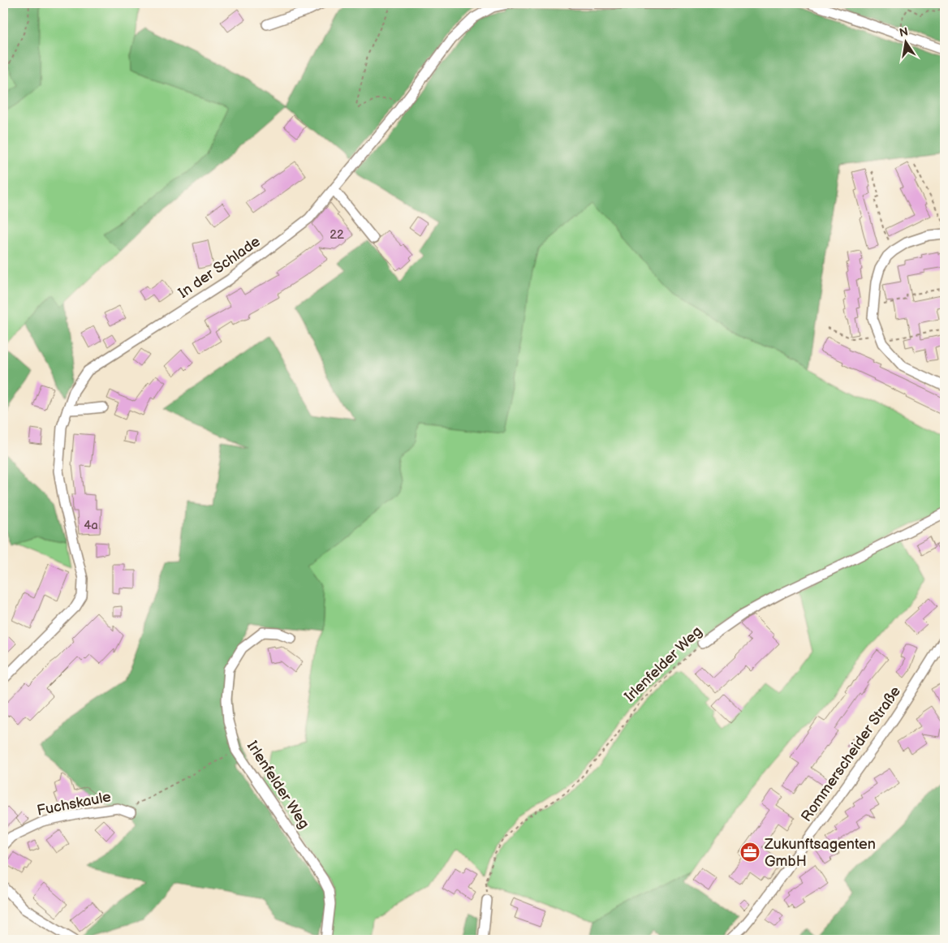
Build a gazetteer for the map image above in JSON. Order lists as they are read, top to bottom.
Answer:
{
  "streets": {
    "street": [
      "In der Schlade",
      "Irlenfelder Weg",
      "Rommerscheider Straße",
      "Fuchskaule"
    ]
  },
  "places": {
    "office": ["Zukunftsagenten GmbH"]
  },
  "house_numbers": ["22", "4a"],
  "north": "top"
}
